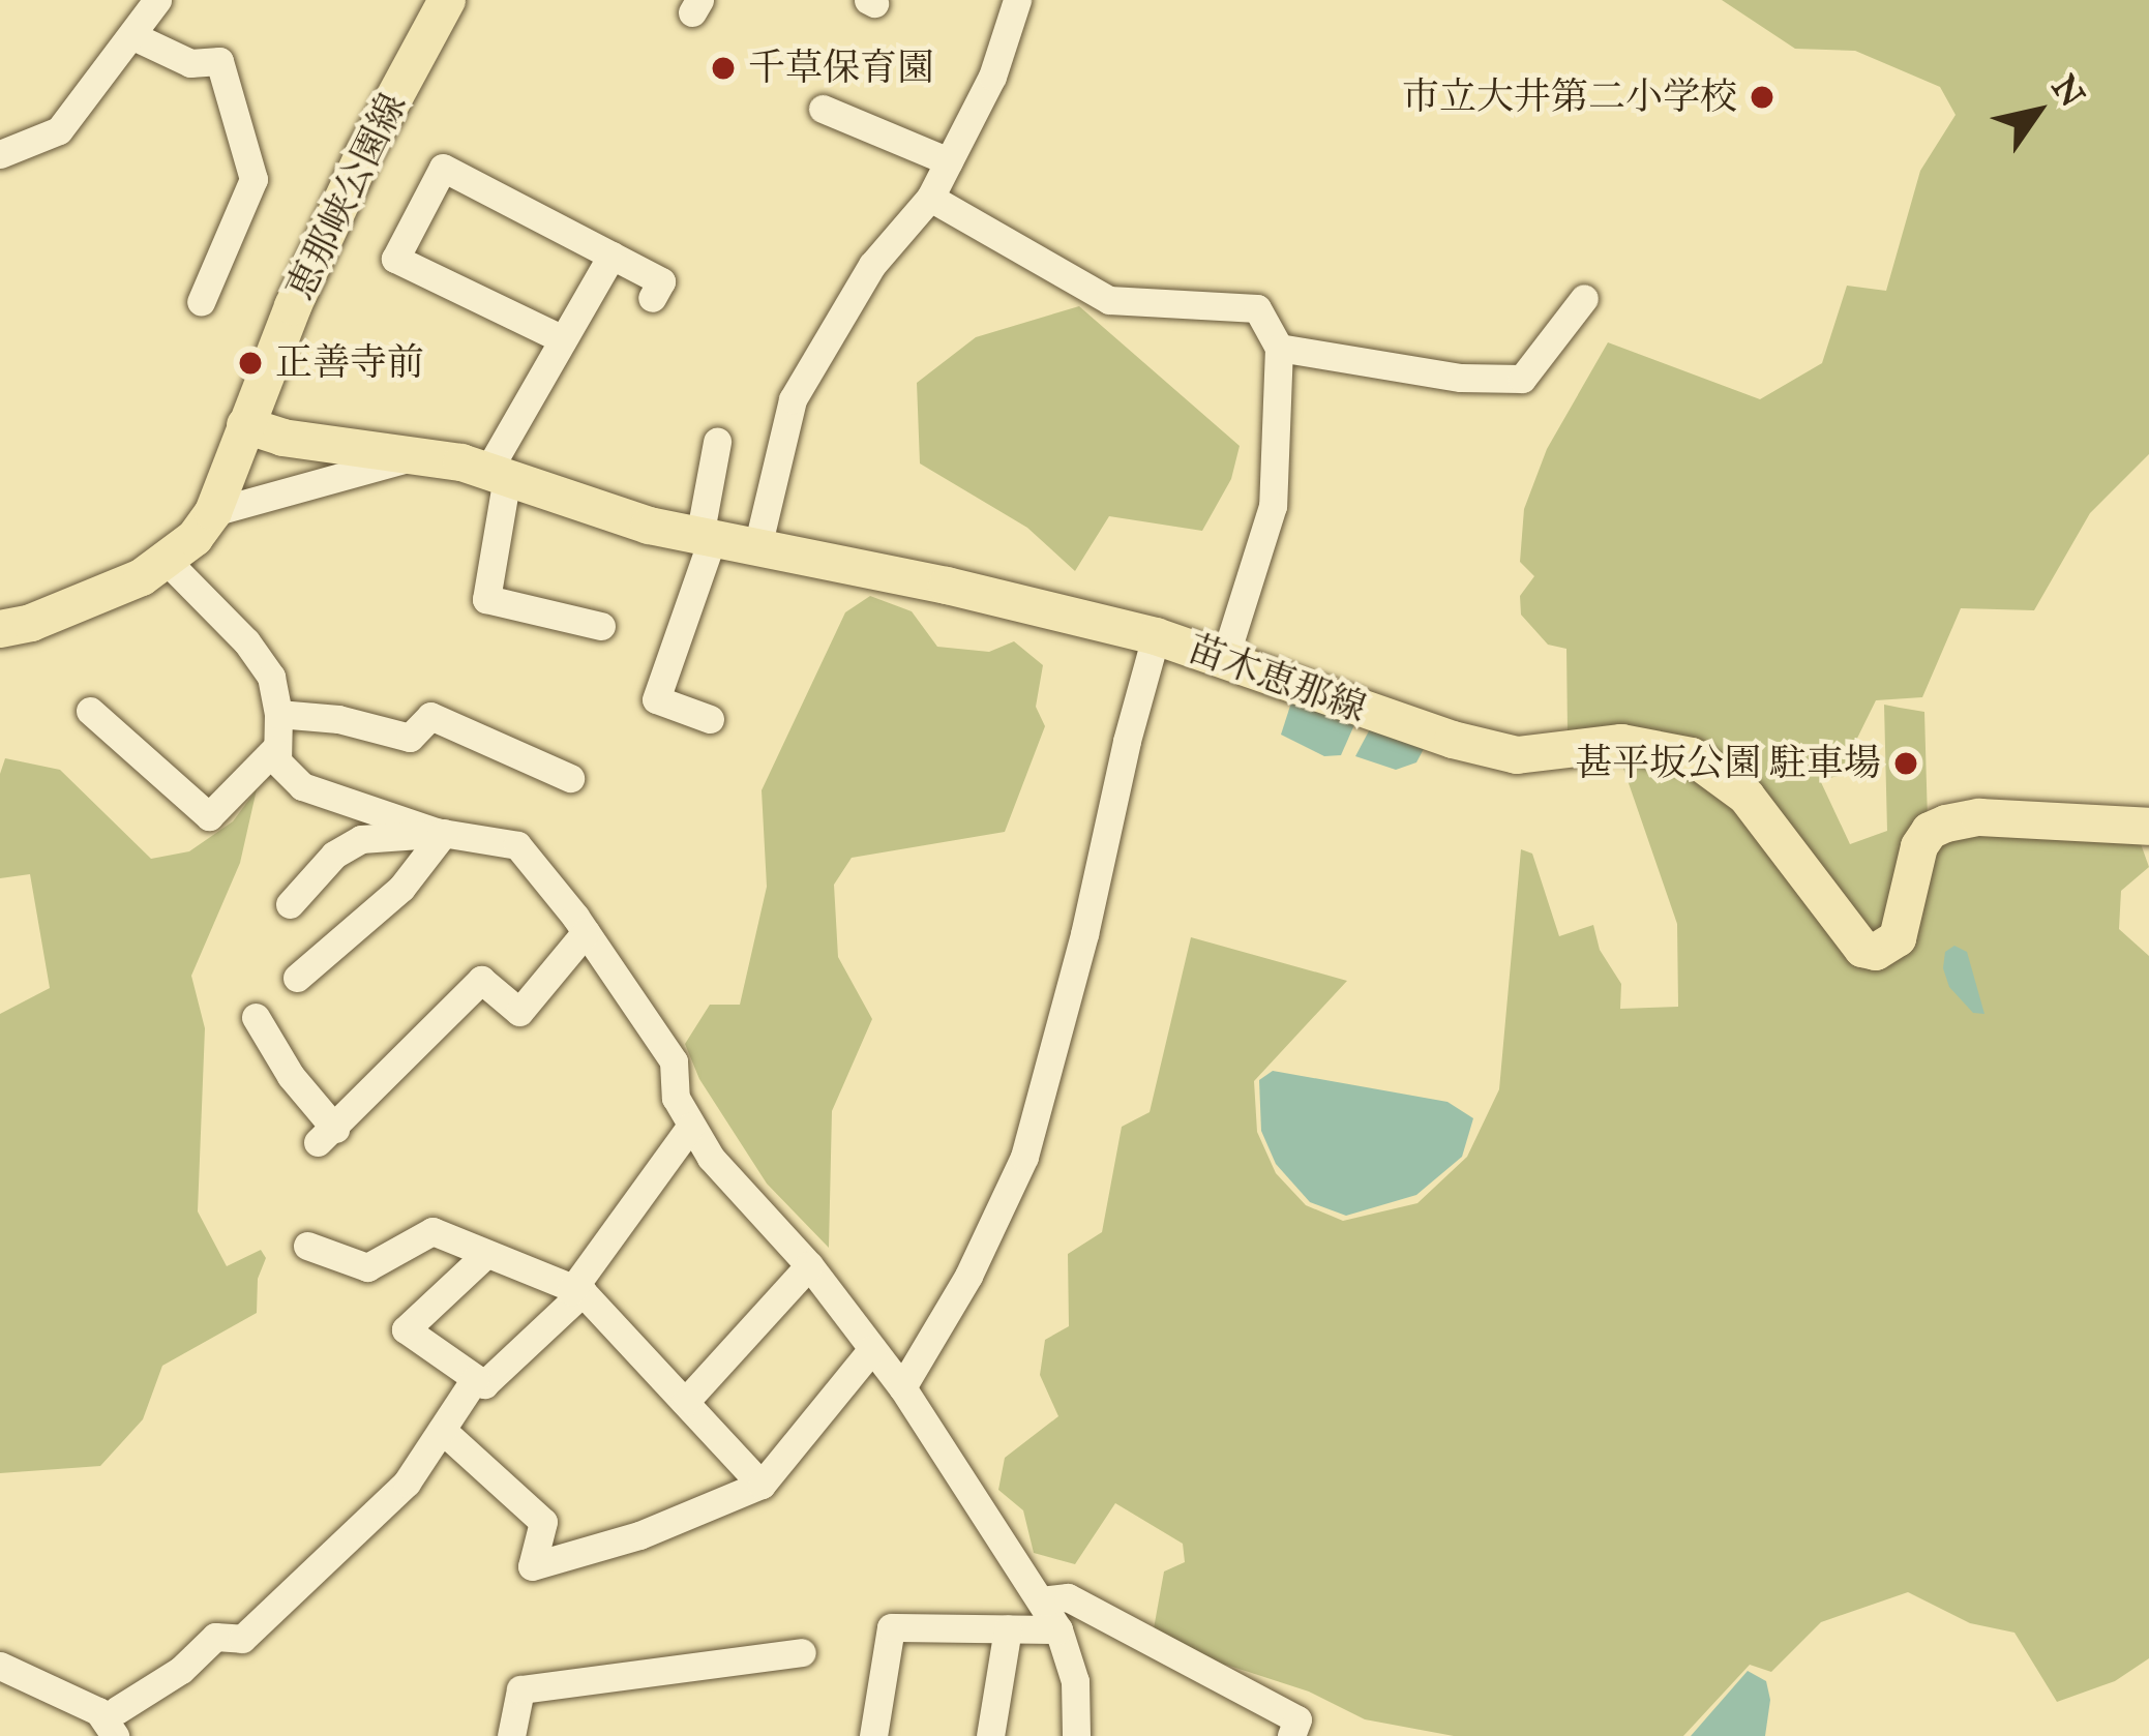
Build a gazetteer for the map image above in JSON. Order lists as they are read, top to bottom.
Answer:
{
  "streets": {
    "main road": ["恵那峡公園線", "苗木恵那線"]
  },
  "crossings": [
    ["恵那峡公園線", "苗木恵那線"]
  ],
  "places": [
    "千草保育園",
    "市立大井第二小学校",
    "正善寺前",
    "甚平坂公園 駐車場"
  ],
  "north": "top right"
}
